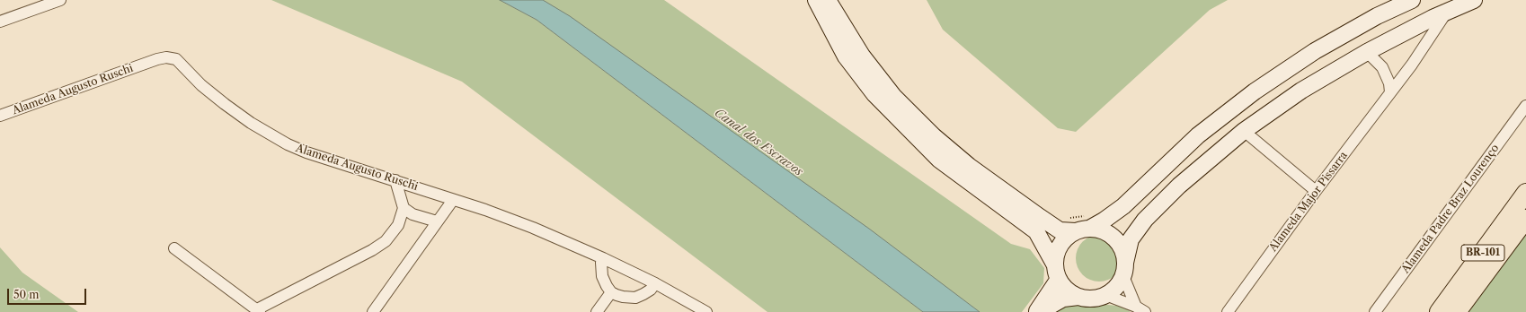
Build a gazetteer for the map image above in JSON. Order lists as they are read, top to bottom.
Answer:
{
  "streets": {
    "main road": ["BR-101"],
    "street": ["Alameda Augusto Ruschi", "Alameda Major Pissarra", "Alameda Padre Braz Lourenço"]
  },
  "water": ["Canal dos Escravos"],
  "scale_bar": "50 m"
}
